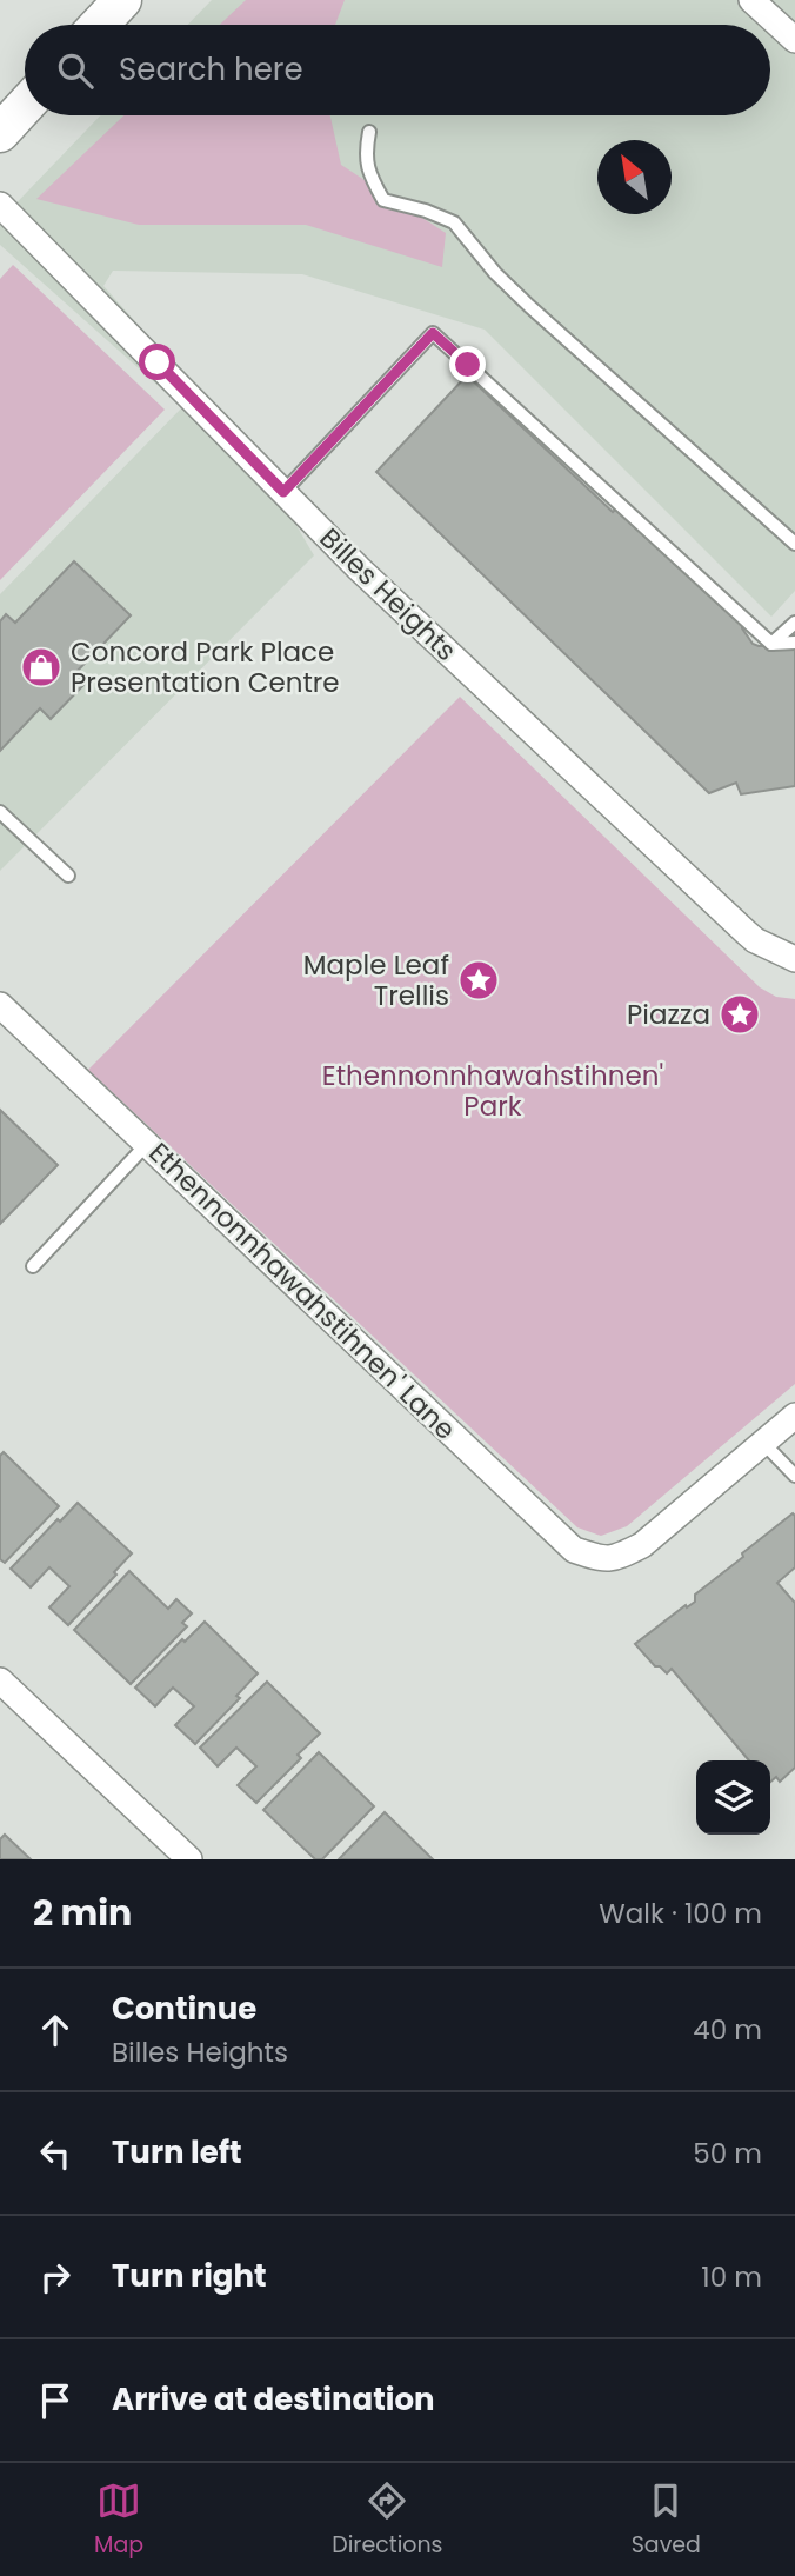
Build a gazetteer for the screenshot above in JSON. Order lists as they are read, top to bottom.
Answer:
{
  "streets": {
    "street": ["Billes Heights", "Ethennonnhawahstihnen' Lane"]
  },
  "parks": ["Ethennonnhawahstihnen' Park"],
  "places": {
    "shop": ["Concord Park Place Presentation Centre"],
    "place": ["Maple Leaf Trellis", "Piazza"]
  },
  "north": "top left",
  "page": {
    "search": "Search here",
    "heading": ["2 min", "Walk · 100 m"],
    "list": [
      ["Continue", "Billes Heights", "40 m"],
      ["Turn left", "50 m"],
      ["Turn right", "10 m"],
      "Arrive at destination"
    ],
    "nav": ["Map", "Directions", "Saved"]
  }
}
